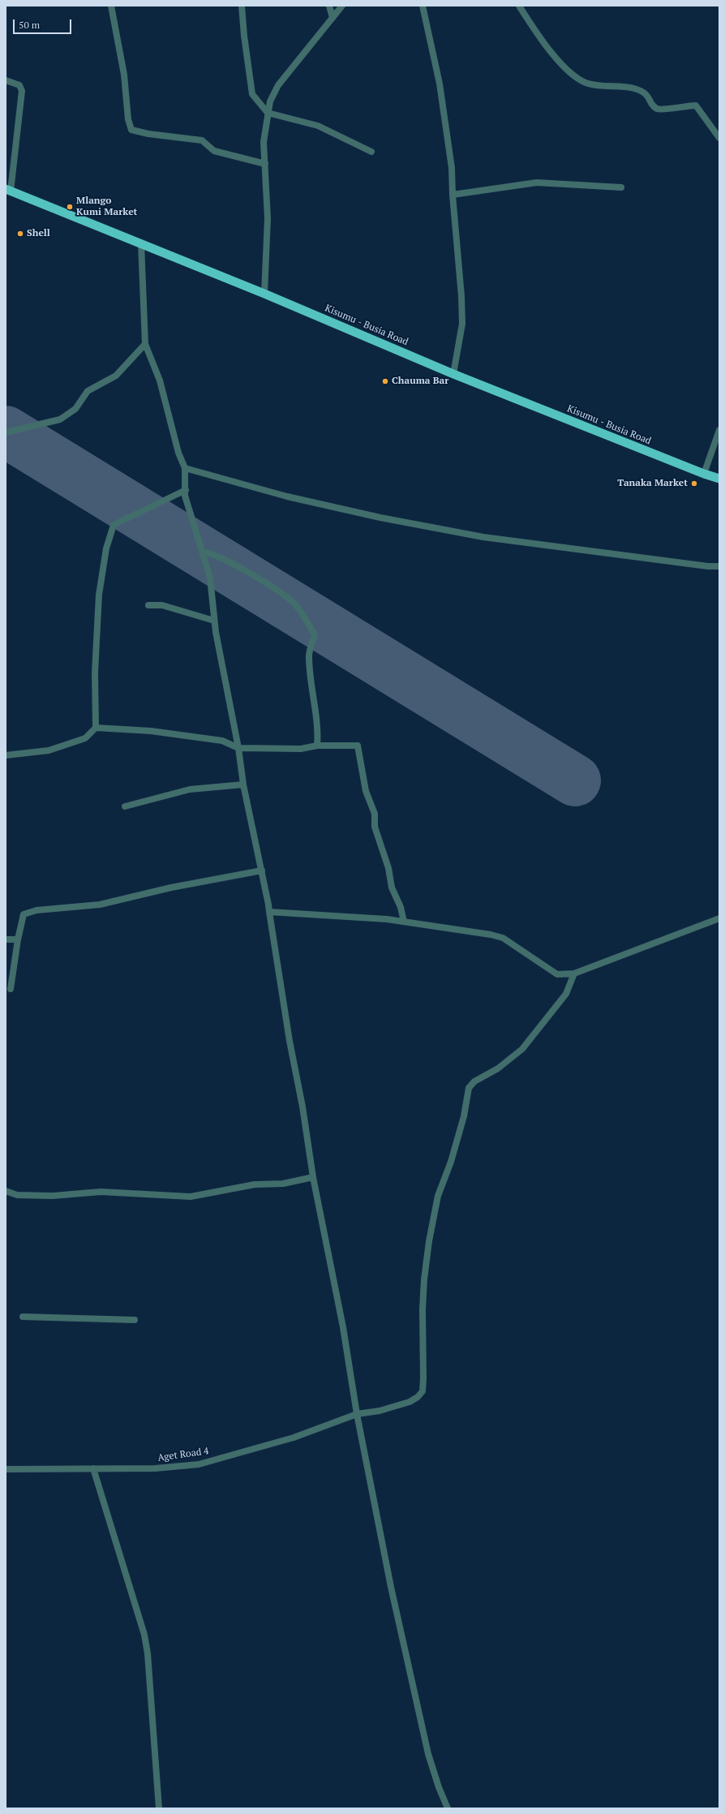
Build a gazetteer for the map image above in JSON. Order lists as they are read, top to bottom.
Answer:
{
  "streets": {
    "highway": ["Kisumu - Busia Road"],
    "street": ["Aget Road 4"]
  },
  "places": [
    "Mlango Kumi Market",
    "Shell",
    "Chauma Bar",
    "Tanaka Market"
  ],
  "scale_bar": "50 m"
}
